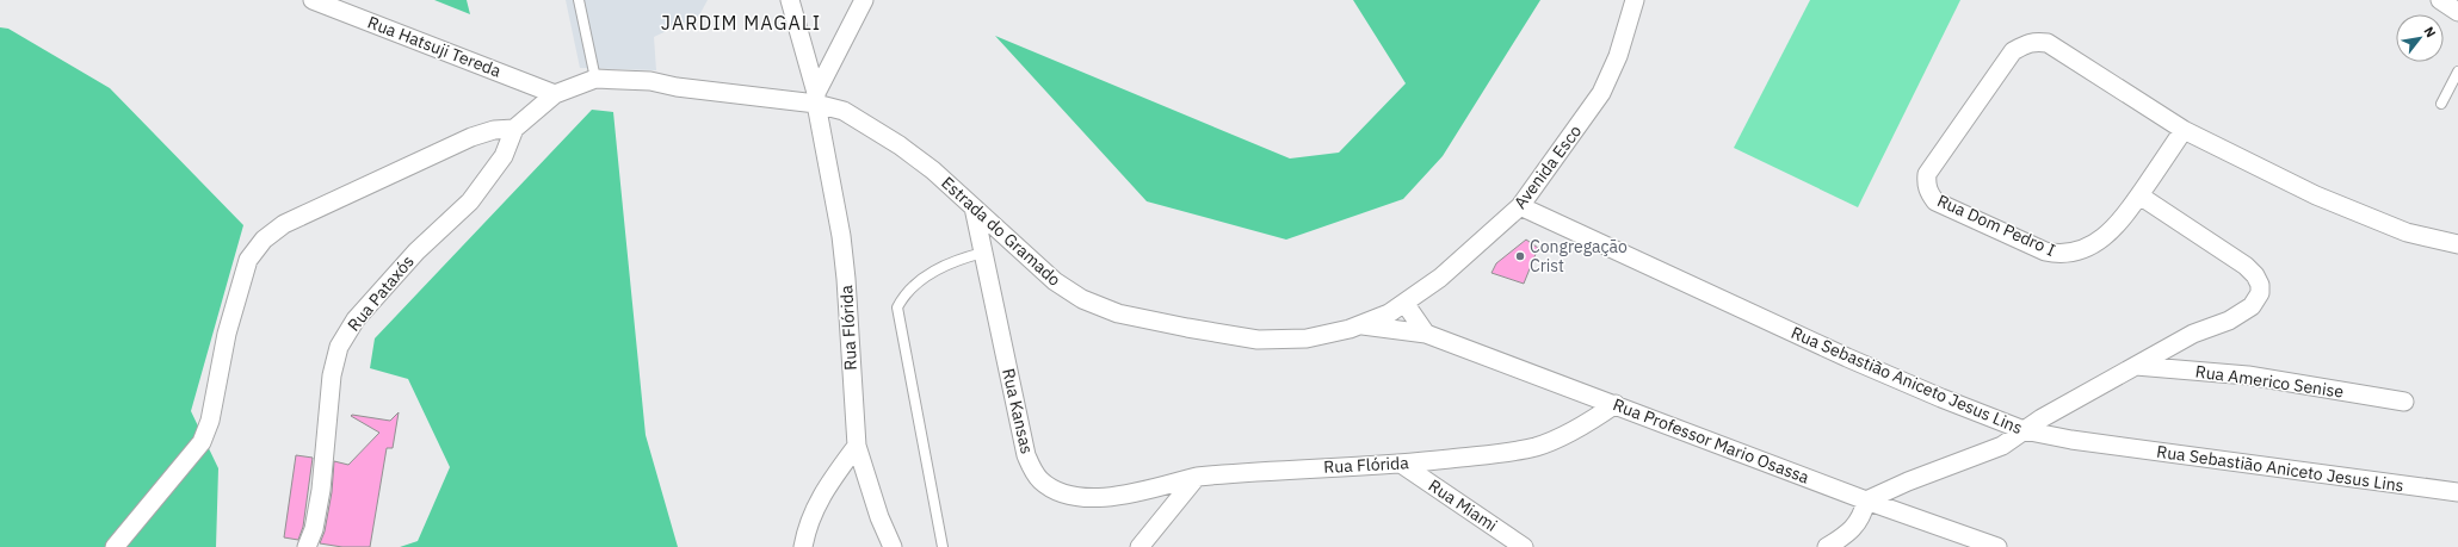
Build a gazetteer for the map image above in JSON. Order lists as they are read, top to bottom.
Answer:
{
  "streets": {
    "street": [
      "Rua Hatsuji Tereda",
      "Avenida Esco",
      "Rua Dom Pedro I",
      "Estrada do Gramado",
      "Rua Pataxós",
      "Rua Flórida",
      "Rua Sebastião Aniceto Jesus Lins",
      "Rua Americo Senise",
      "Rua Kansas",
      "Rua Professor Mario Osassa",
      "Rua Miami"
    ]
  },
  "crossings": [
    ["Avenida Esco", "Estrada do Gramado"],
    ["Avenida Esco", "Rua Sebastião Aniceto Jesus Lins"],
    ["Avenida Esco", "Rua Professor Mario Osassa"],
    ["Estrada do Gramado", "Rua Flórida"],
    ["Estrada do Gramado", "Rua Kansas"],
    ["Estrada do Gramado", "Rua Professor Mario Osassa"],
    ["Rua Flórida", "Rua Kansas"],
    ["Rua Flórida", "Rua Professor Mario Osassa"],
    ["Rua Flórida", "Rua Miami"]
  ],
  "districts": ["JARDIM MAGALI"],
  "places": ["Congregação Crist"],
  "north": "top right"
}
